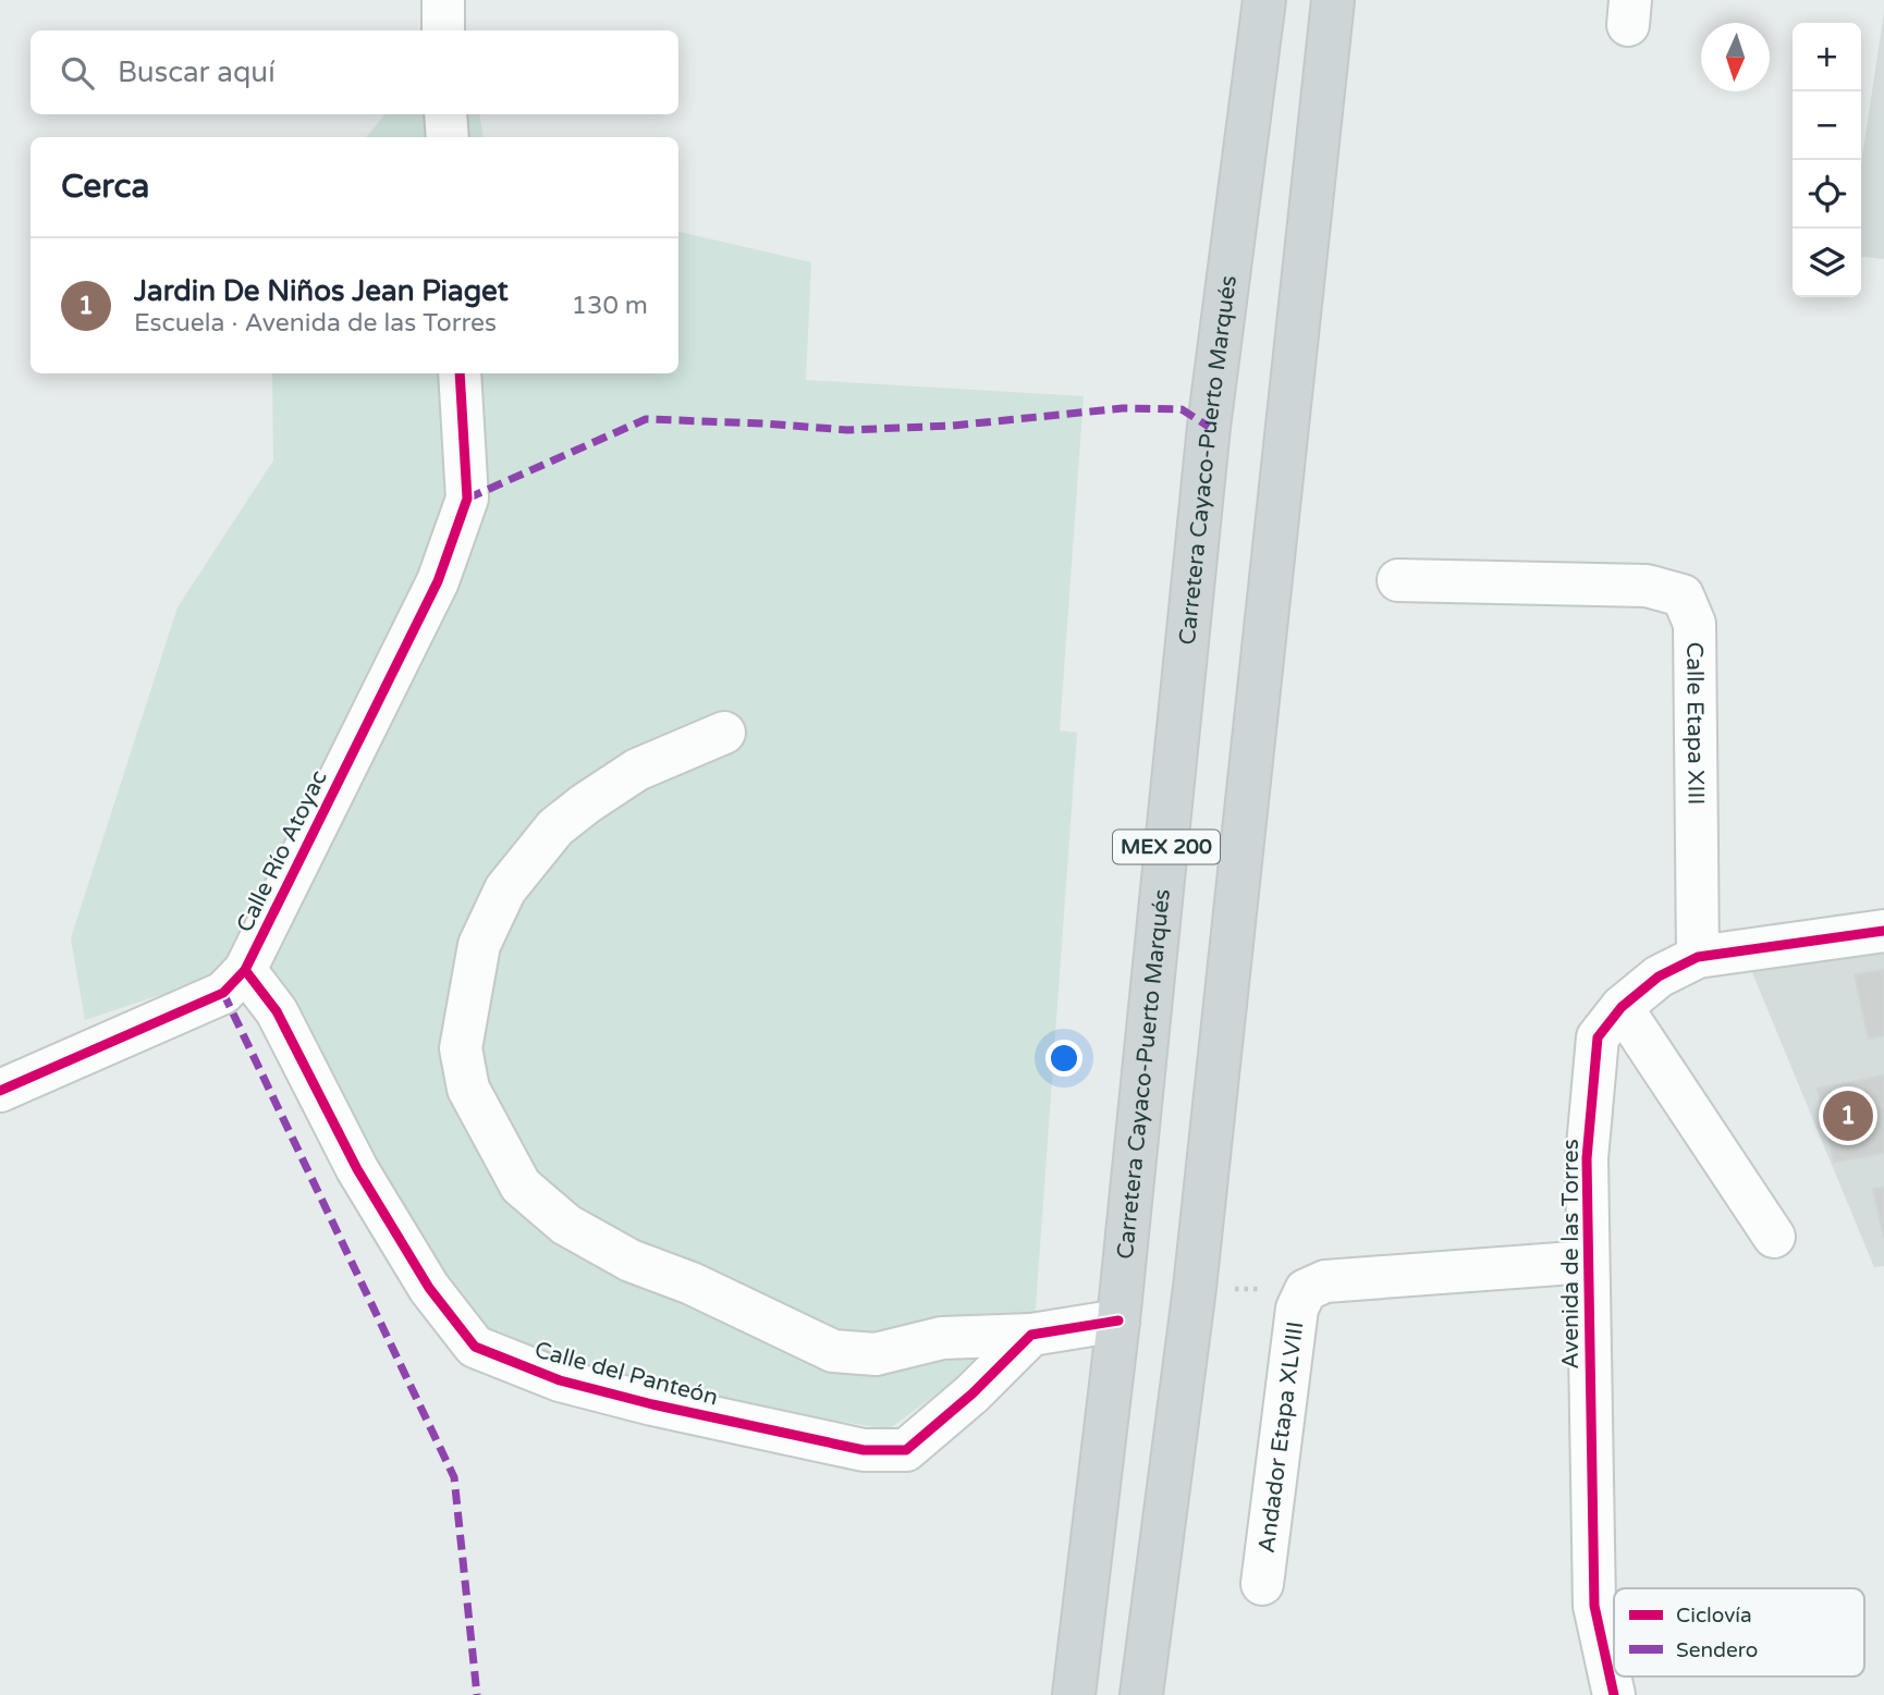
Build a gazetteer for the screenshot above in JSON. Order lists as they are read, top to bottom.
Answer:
{
  "streets": {
    "main road": ["Carretera Cayaco-Puerto Marqués", "MEX 200"],
    "street": [
      "Calle Etapa XIII",
      "Calle Río Atoyac",
      "Avenida de las Torres",
      "Calle del Panteón",
      "Andador Etapa XLVIII"
    ]
  },
  "crossings": [
    ["Calle Etapa XIII", "Avenida de las Torres"],
    ["Calle Río Atoyac", "Calle del Panteón"]
  ],
  "legend": ["Ciclovía", "Sendero"],
  "north": "bottom",
  "page": {
    "map_buttons": ["+", "−"],
    "search": "Buscar aquí",
    "heading": "Cerca",
    "list": [
      {
        "mark": "1",
        "name": "Jardin De Niños Jean Piaget",
        "note": "Escuela · Avenida de las Torres",
        "value": "130 m"
      }
    ],
    "pins": "1"
  }
}
